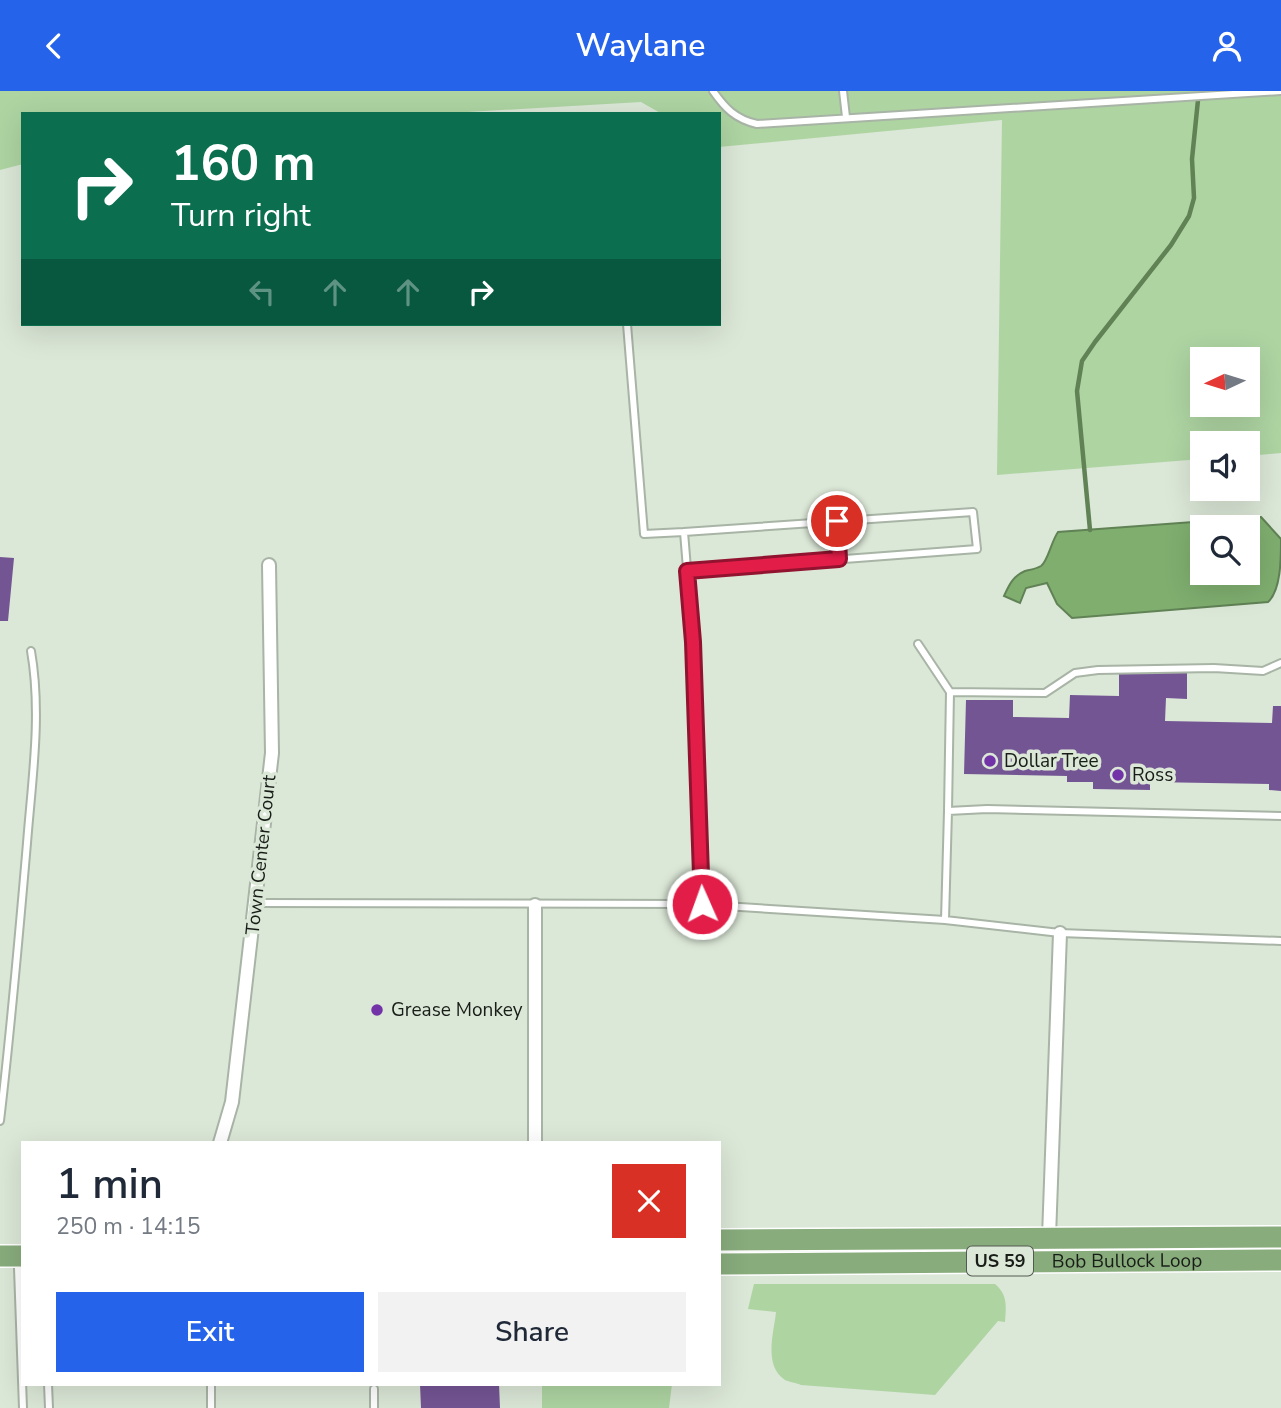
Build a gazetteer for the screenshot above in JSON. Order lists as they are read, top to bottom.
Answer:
{
  "streets": {
    "highway": ["Bob Bullock Loop", "US 59"],
    "street": ["Town Center Court"]
  },
  "places": ["Dollar Tree", "Ross", "Grease Monkey"],
  "north": "left",
  "page": {
    "header": "Waylane",
    "turn": ["160 m", "Turn right"],
    "heading": ["1 min", "250 m · 14:15"],
    "buttons": ["Exit", "Share"]
  }
}
